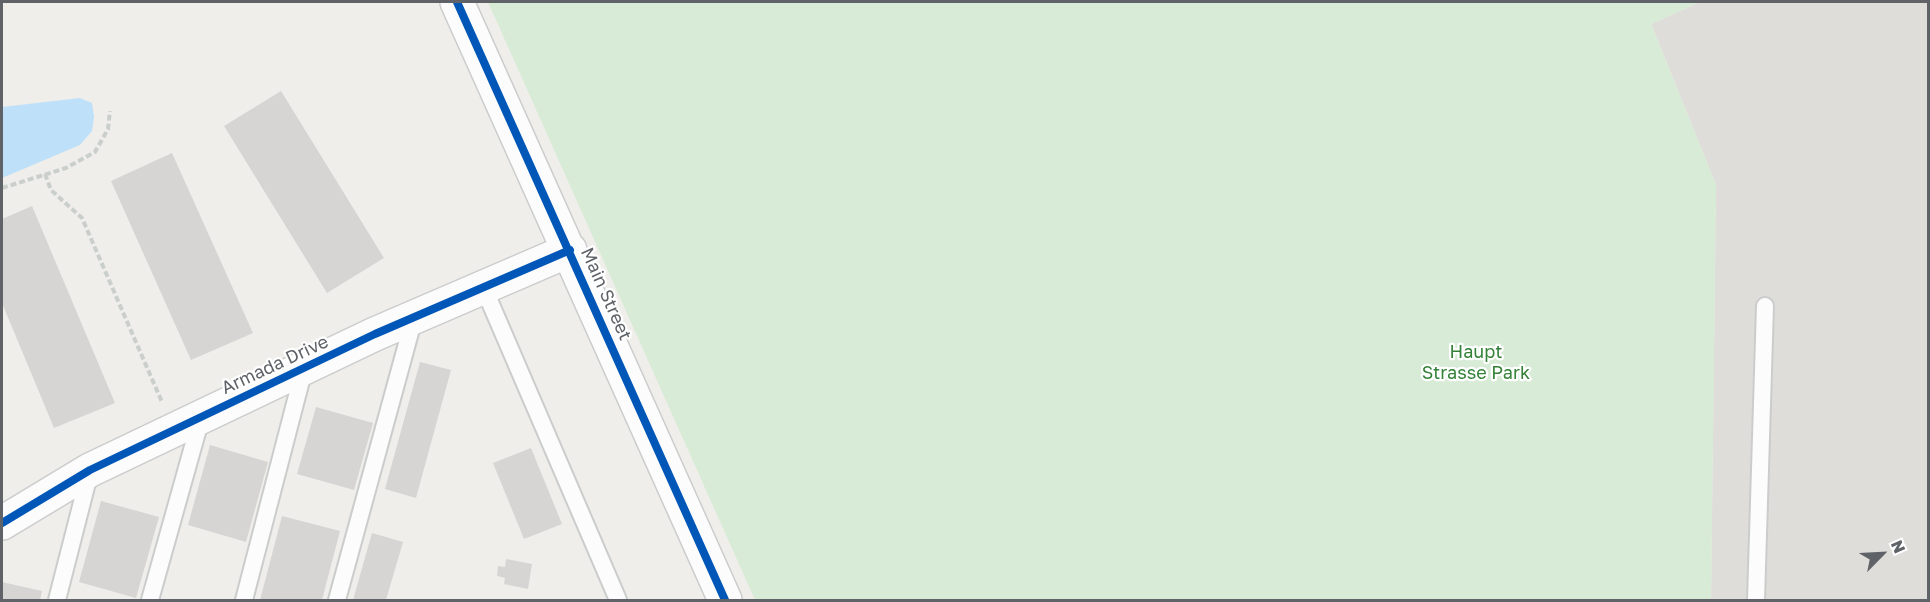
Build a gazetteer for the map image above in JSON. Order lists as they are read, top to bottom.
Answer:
{
  "streets": {
    "street": ["Main Street", "Armada Drive"]
  },
  "crossings": [
    ["Main Street", "Armada Drive"]
  ],
  "parks": ["Haupt Strasse Park"],
  "north": "top right"
}
